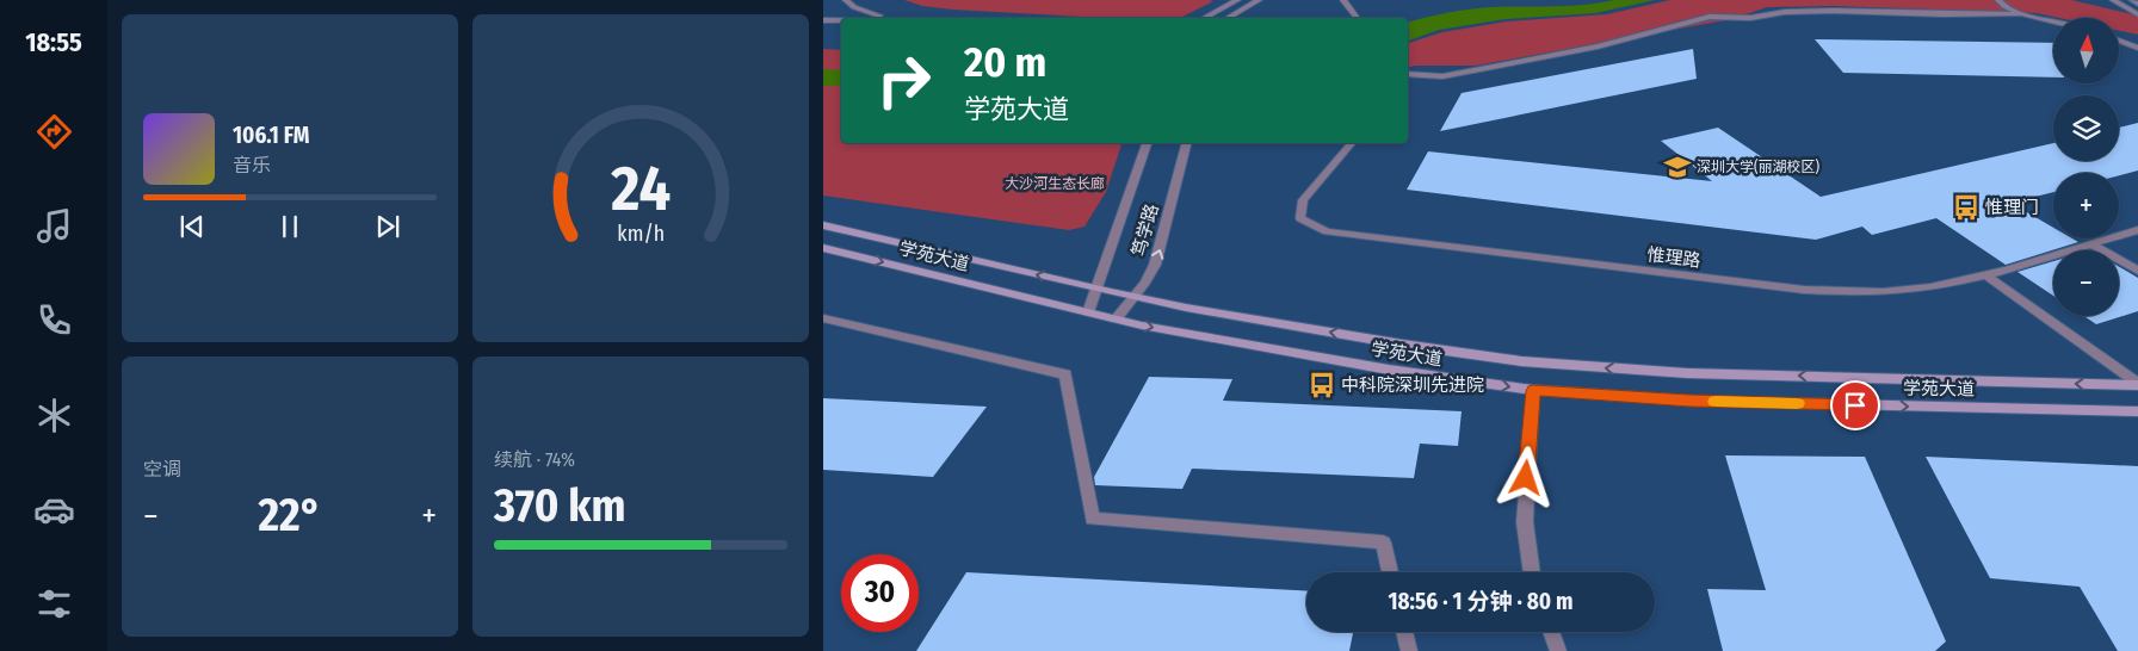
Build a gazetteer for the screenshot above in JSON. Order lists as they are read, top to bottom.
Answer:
{
  "streets": {
    "main road": ["学苑大道"],
    "street": ["笃学路", "惟理路"]
  },
  "crossings": [
    ["笃学路", "学苑大道"]
  ],
  "parks": ["大沙河生态长廊"],
  "places": {
    "school or university": ["深圳大学(丽湖校区)"],
    "bus stop": ["惟理门", "中科院深圳先进院"]
  },
  "north": "top",
  "page": {
    "tabs": "18:55",
    "map_buttons": ["+", "−"],
    "turn": ["20 m", "学苑大道"],
    "song": ["106.1 FM", "音乐"],
    "tile": [
      "空调",
      ["续航 · 74%", "370 km"]
    ],
    "heat": ["−", "22°", "+"],
    "limit": "30",
    "trip": "18:56 · 1 分钟 · 80 m",
    "gauge": ["24", "km/h"]
  }
}
